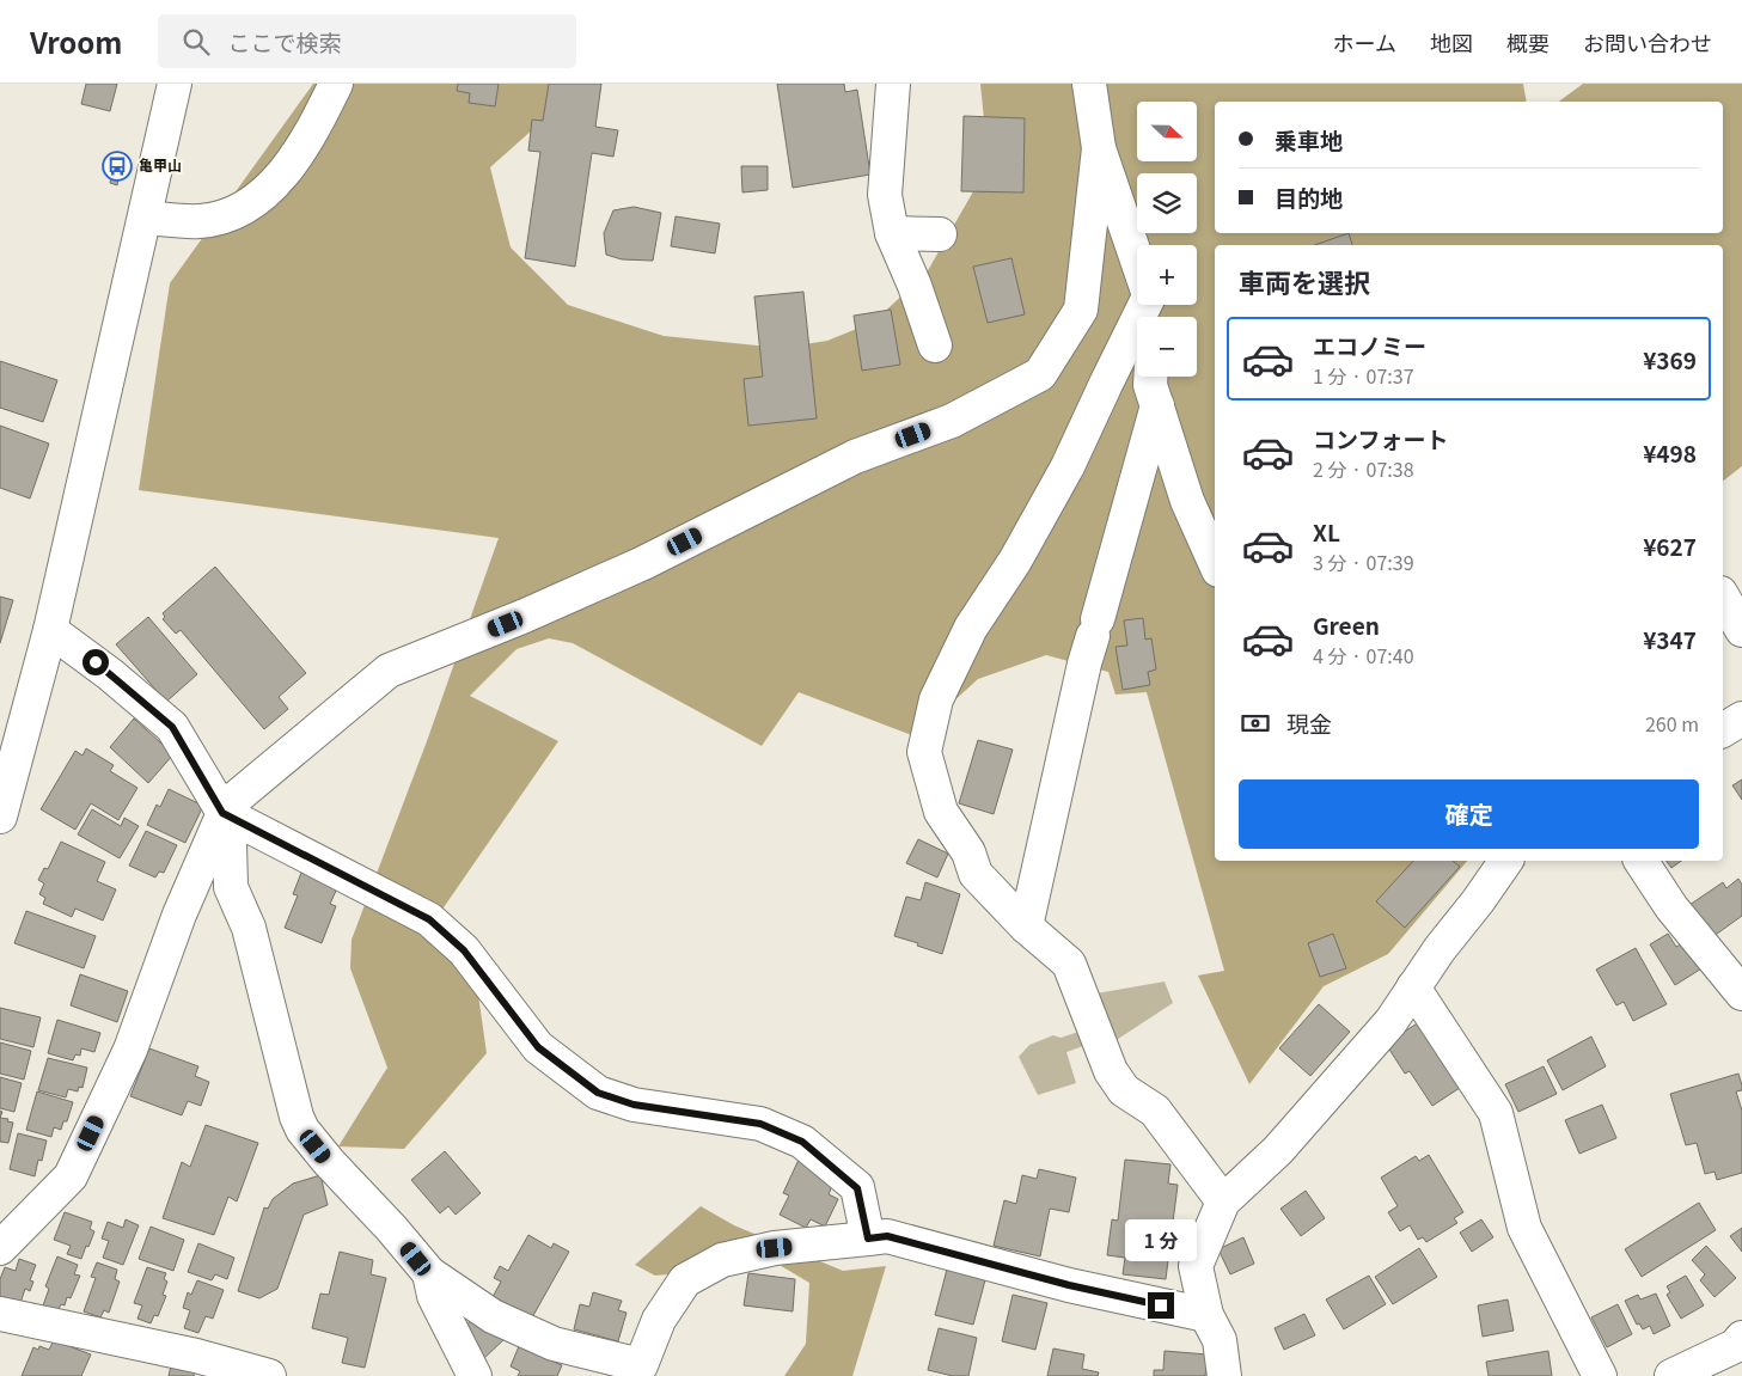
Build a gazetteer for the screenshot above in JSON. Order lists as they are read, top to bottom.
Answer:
{
  "places": {
    "bus stop": ["亀甲山"]
  },
  "north": "right",
  "page": {
    "header": "Vroom",
    "search": "ここで検索",
    "nav": [
      "ホーム",
      "地図",
      "概要",
      "お問い合わせ"
    ],
    "map_buttons": ["+", "−"],
    "banner": ["乗車地", "目的地"],
    "heading": "車両を選択",
    "list": [
      {
        "name": "エコノミー",
        "note": "1 分 · 07:37",
        "value": "¥369"
      },
      {
        "name": "コンフォート",
        "note": "2 分 · 07:38",
        "value": "¥498"
      },
      {
        "name": "XL",
        "note": "3 分 · 07:39",
        "value": "¥627"
      },
      {
        "name": "Green",
        "note": "4 分 · 07:40",
        "value": "¥347"
      }
    ],
    "pay": ["現金", "260 m"],
    "buttons": "確定",
    "bubble": "1 分"
  }
}
